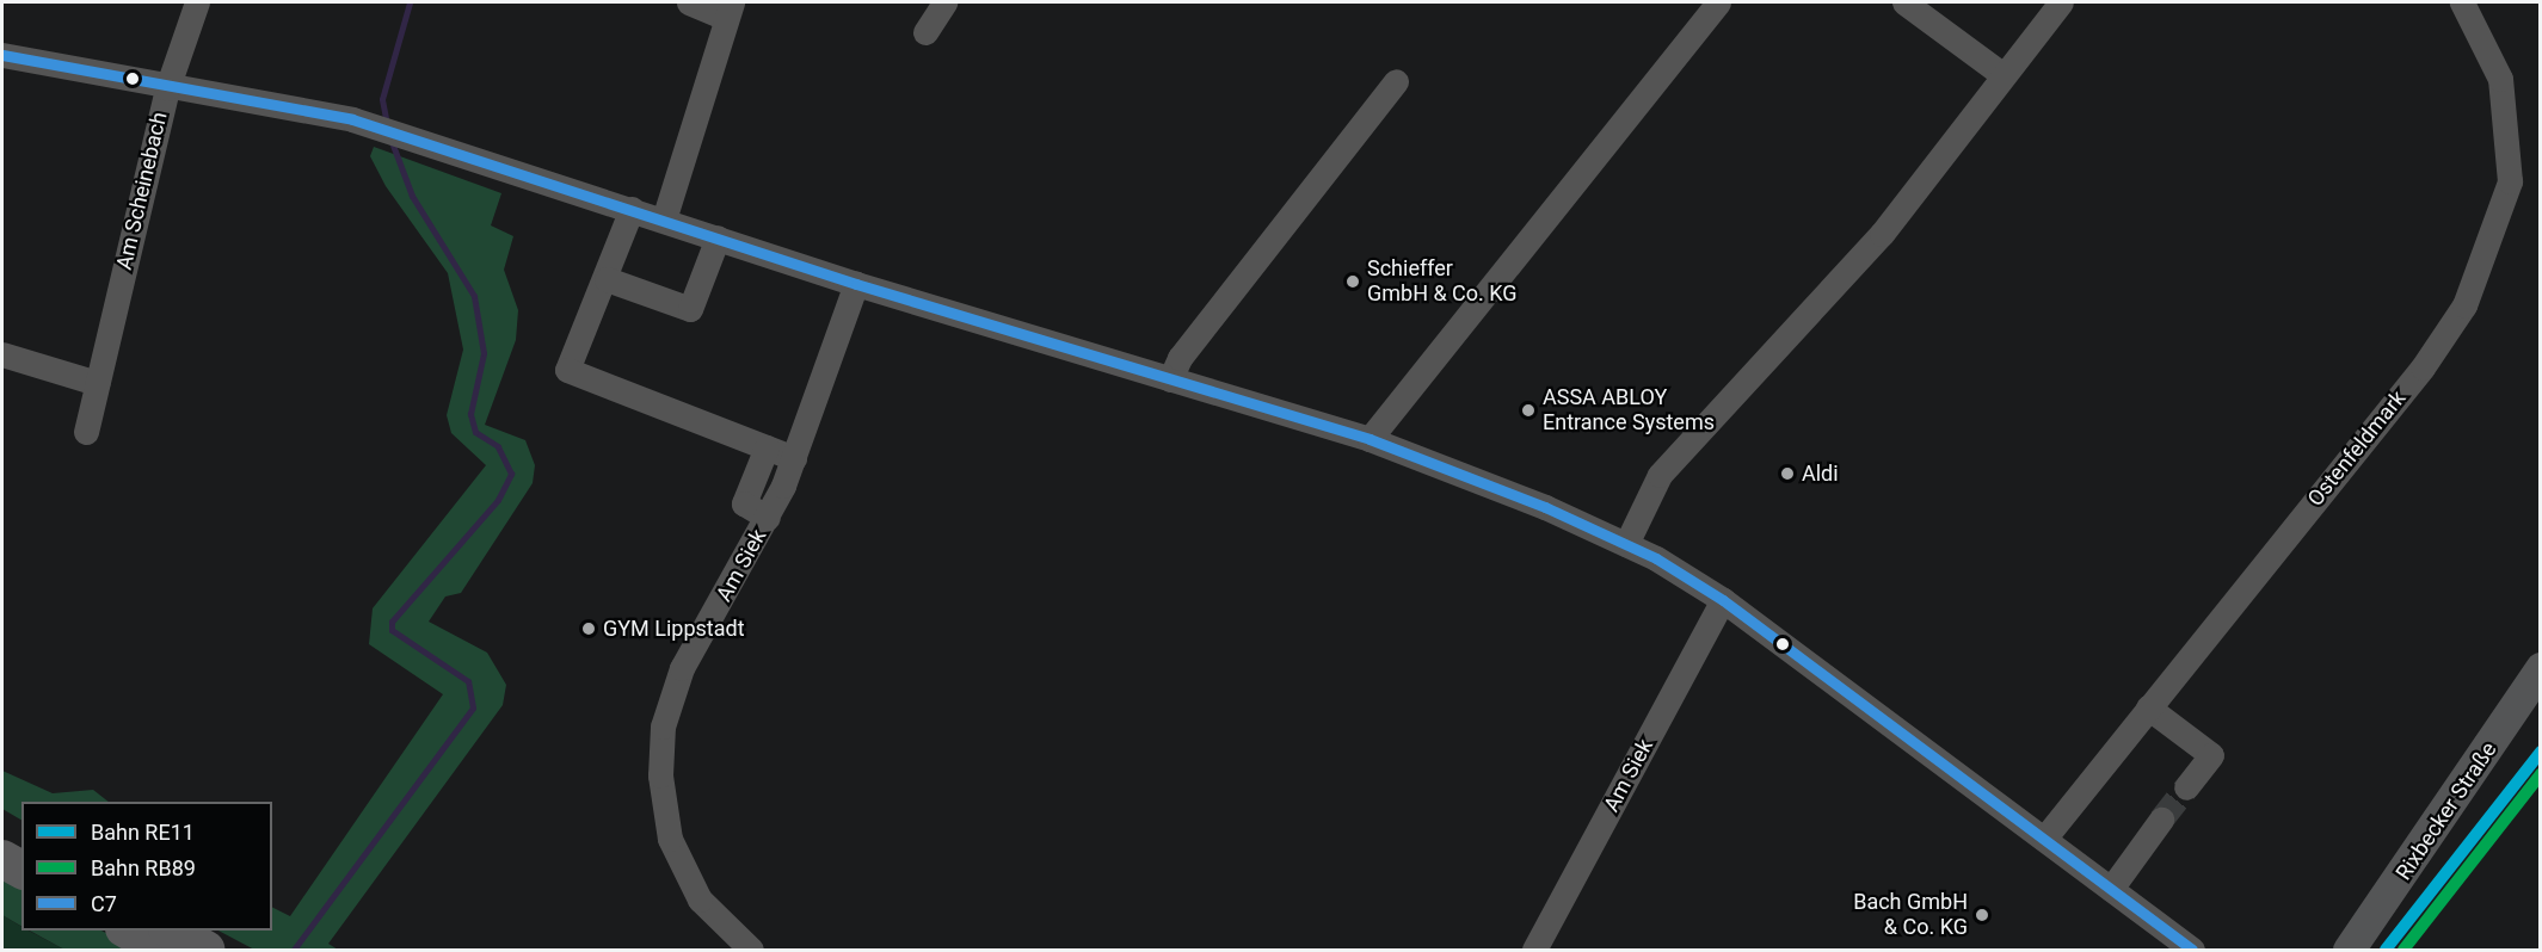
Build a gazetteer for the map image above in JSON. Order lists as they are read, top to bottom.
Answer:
{
  "streets": {
    "main road": ["Rixbecker Straße"],
    "street": ["Am Scheinebach", "Ostenfeldmark", "Am Siek"]
  },
  "places": [
    "Schieffer GmbH & Co. KG",
    "ASSA ABLOY Entrance Systems",
    "Aldi",
    "GYM Lippstadt",
    "Bach GmbH & Co. KG"
  ],
  "lines": ["transit line C7", "rail line RE11", "rail line RB89"],
  "legend": ["Bahn RE11", "Bahn RB89", "C7"]
}
